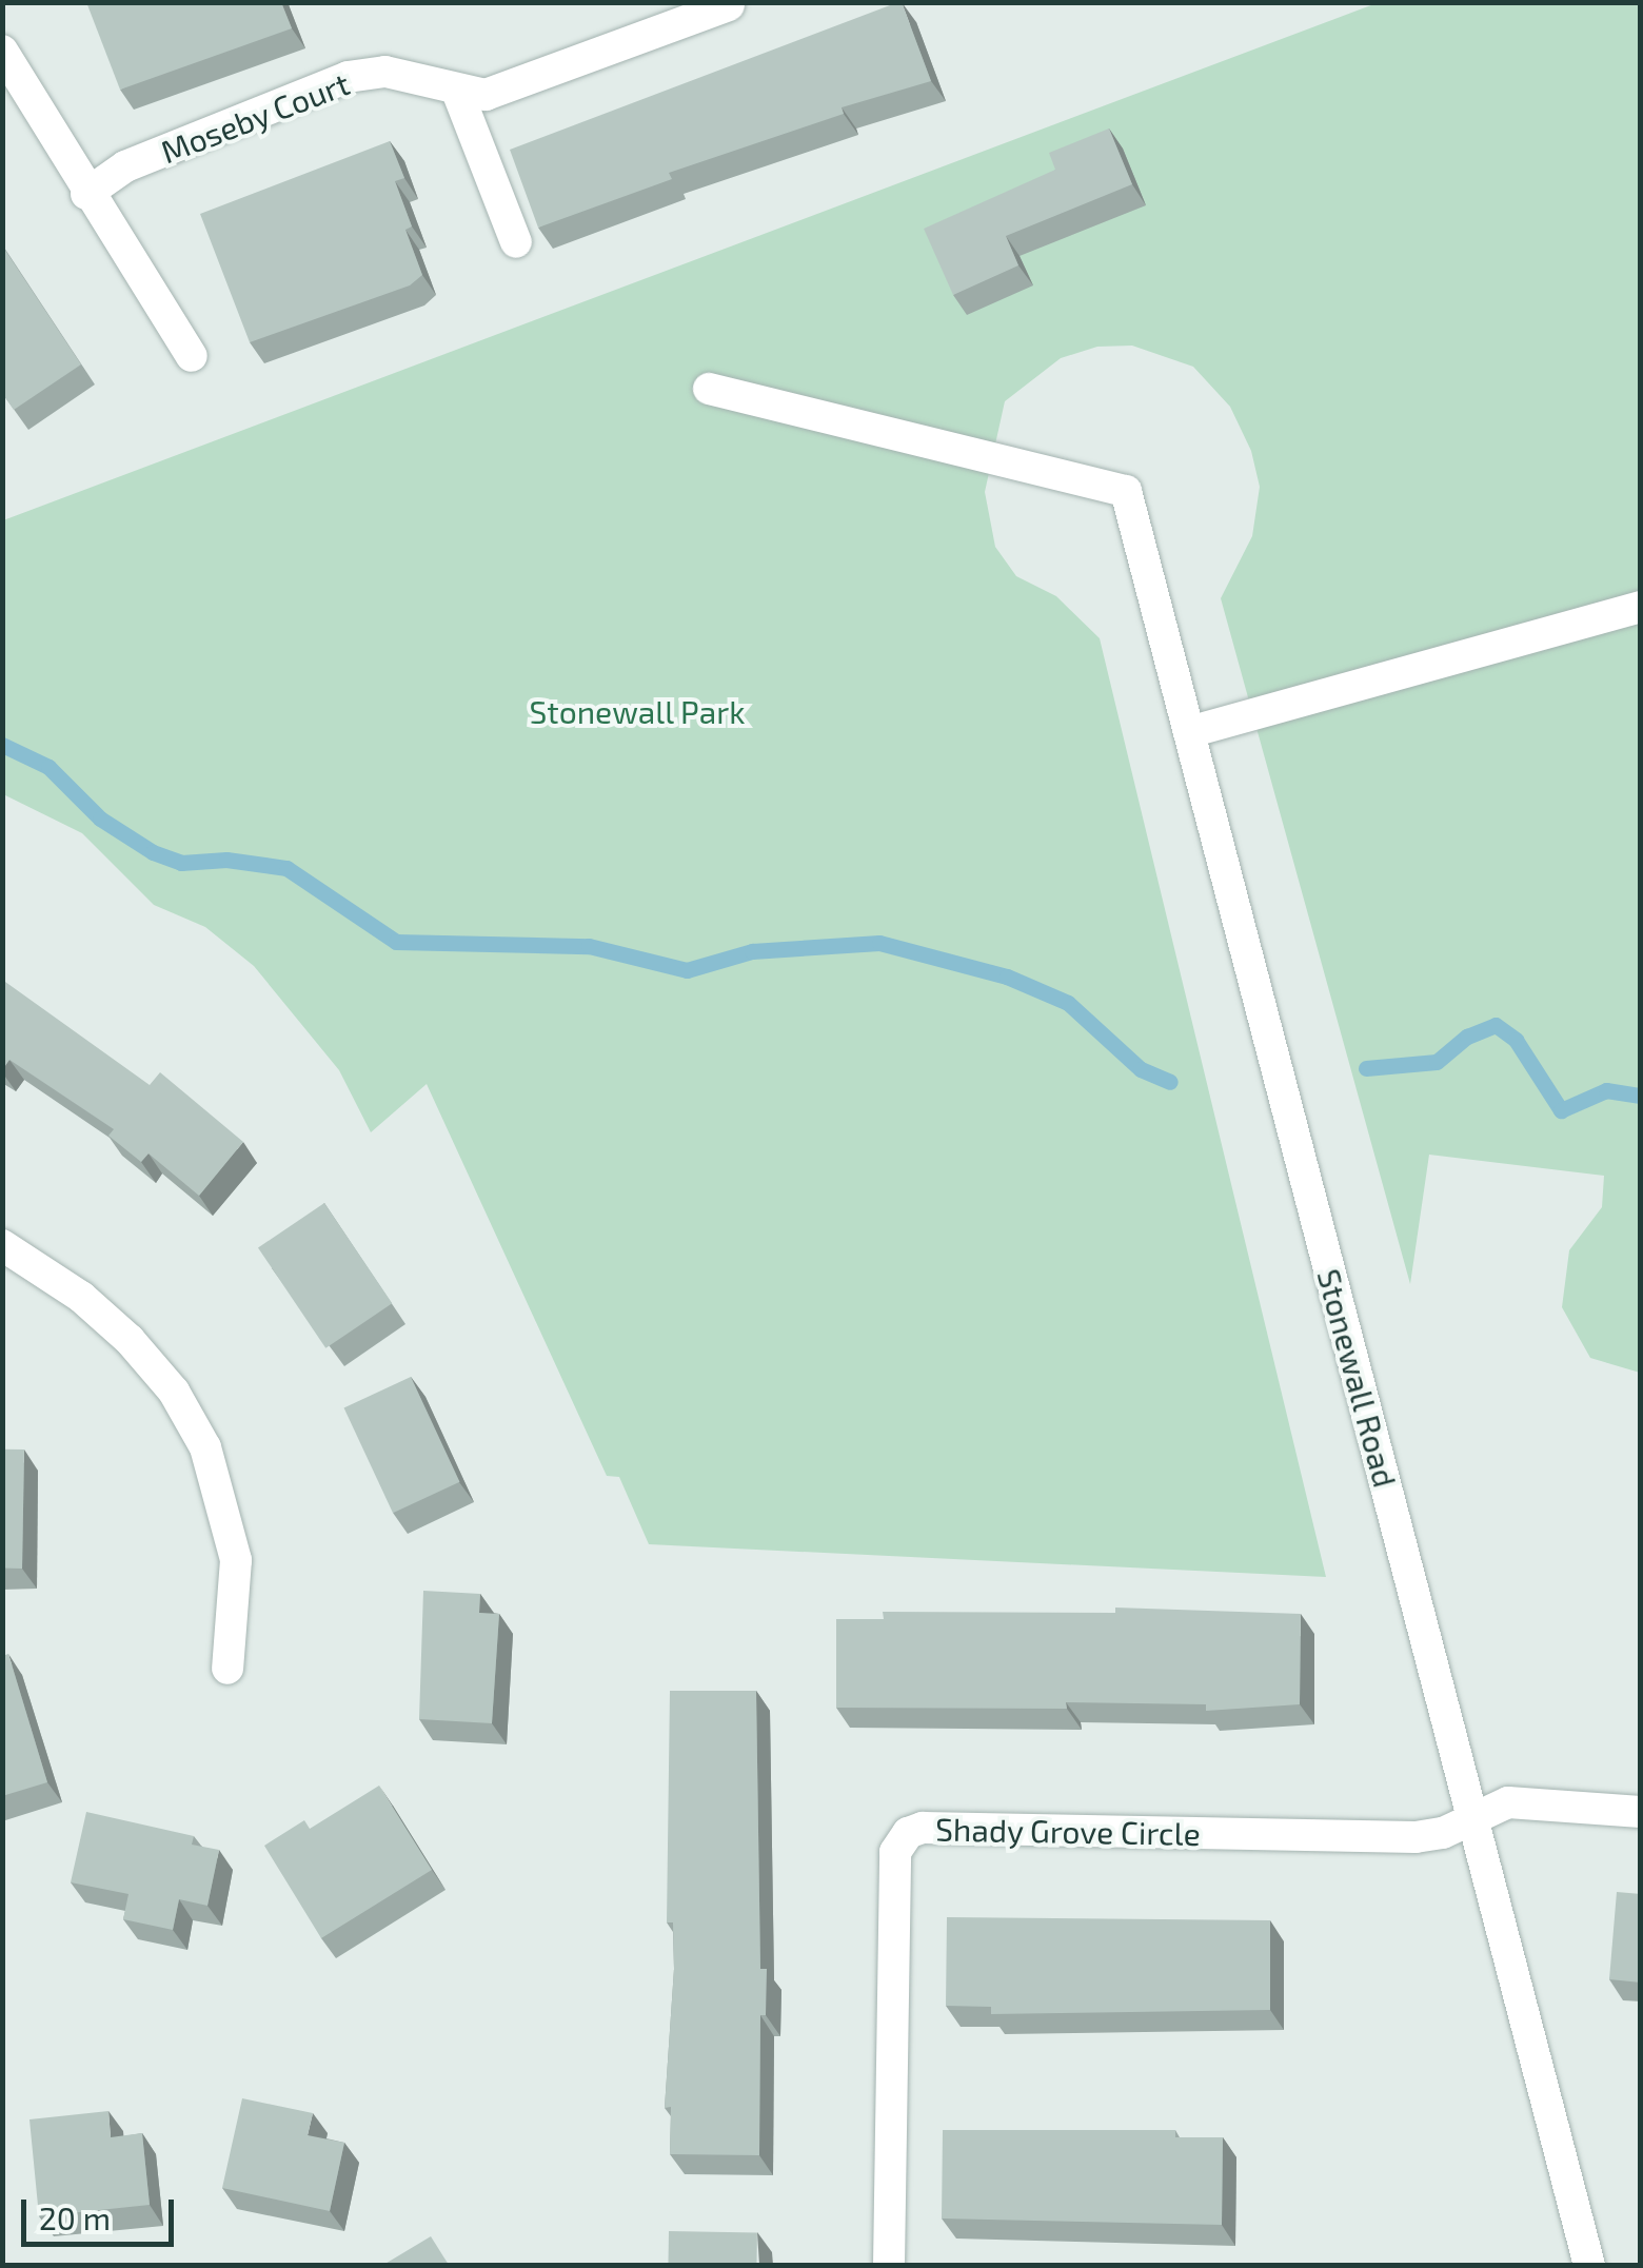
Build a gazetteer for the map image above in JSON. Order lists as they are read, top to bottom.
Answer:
{
  "streets": {
    "street": ["Moseby Court", "Stonewall Road", "Shady Grove Circle"]
  },
  "crossings": [
    ["Stonewall Road", "Shady Grove Circle"]
  ],
  "parks": ["Stonewall Park"],
  "scale_bar": "20 m"
}
